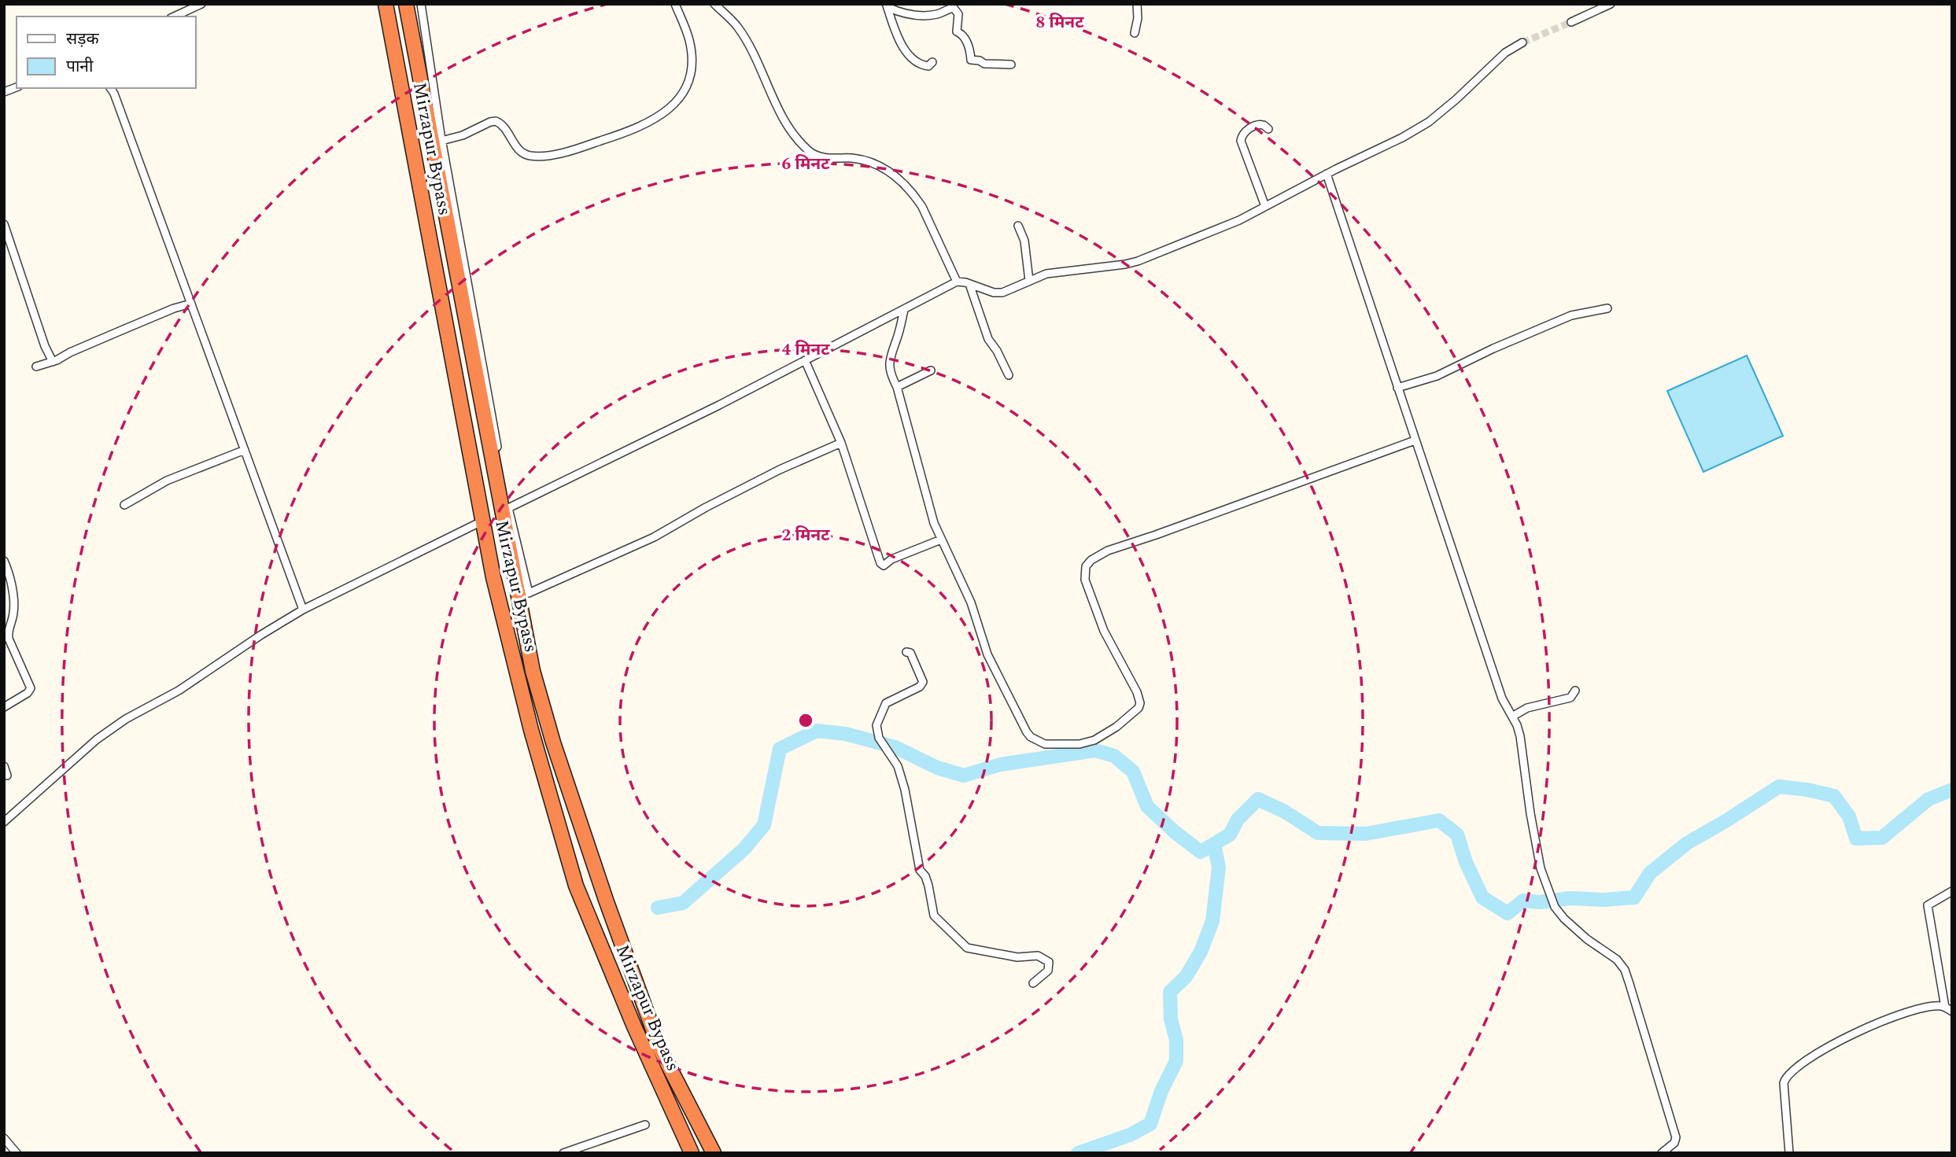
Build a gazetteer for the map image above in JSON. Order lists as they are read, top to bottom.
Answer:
{
  "streets": {
    "highway": ["Mirzapur Bypass"]
  },
  "legend": ["सड़क", "पानी"],
  "rings": [
    "8 मिनट",
    "6 मिनट",
    "4 मिनट",
    "2 मिनट"
  ]
}
